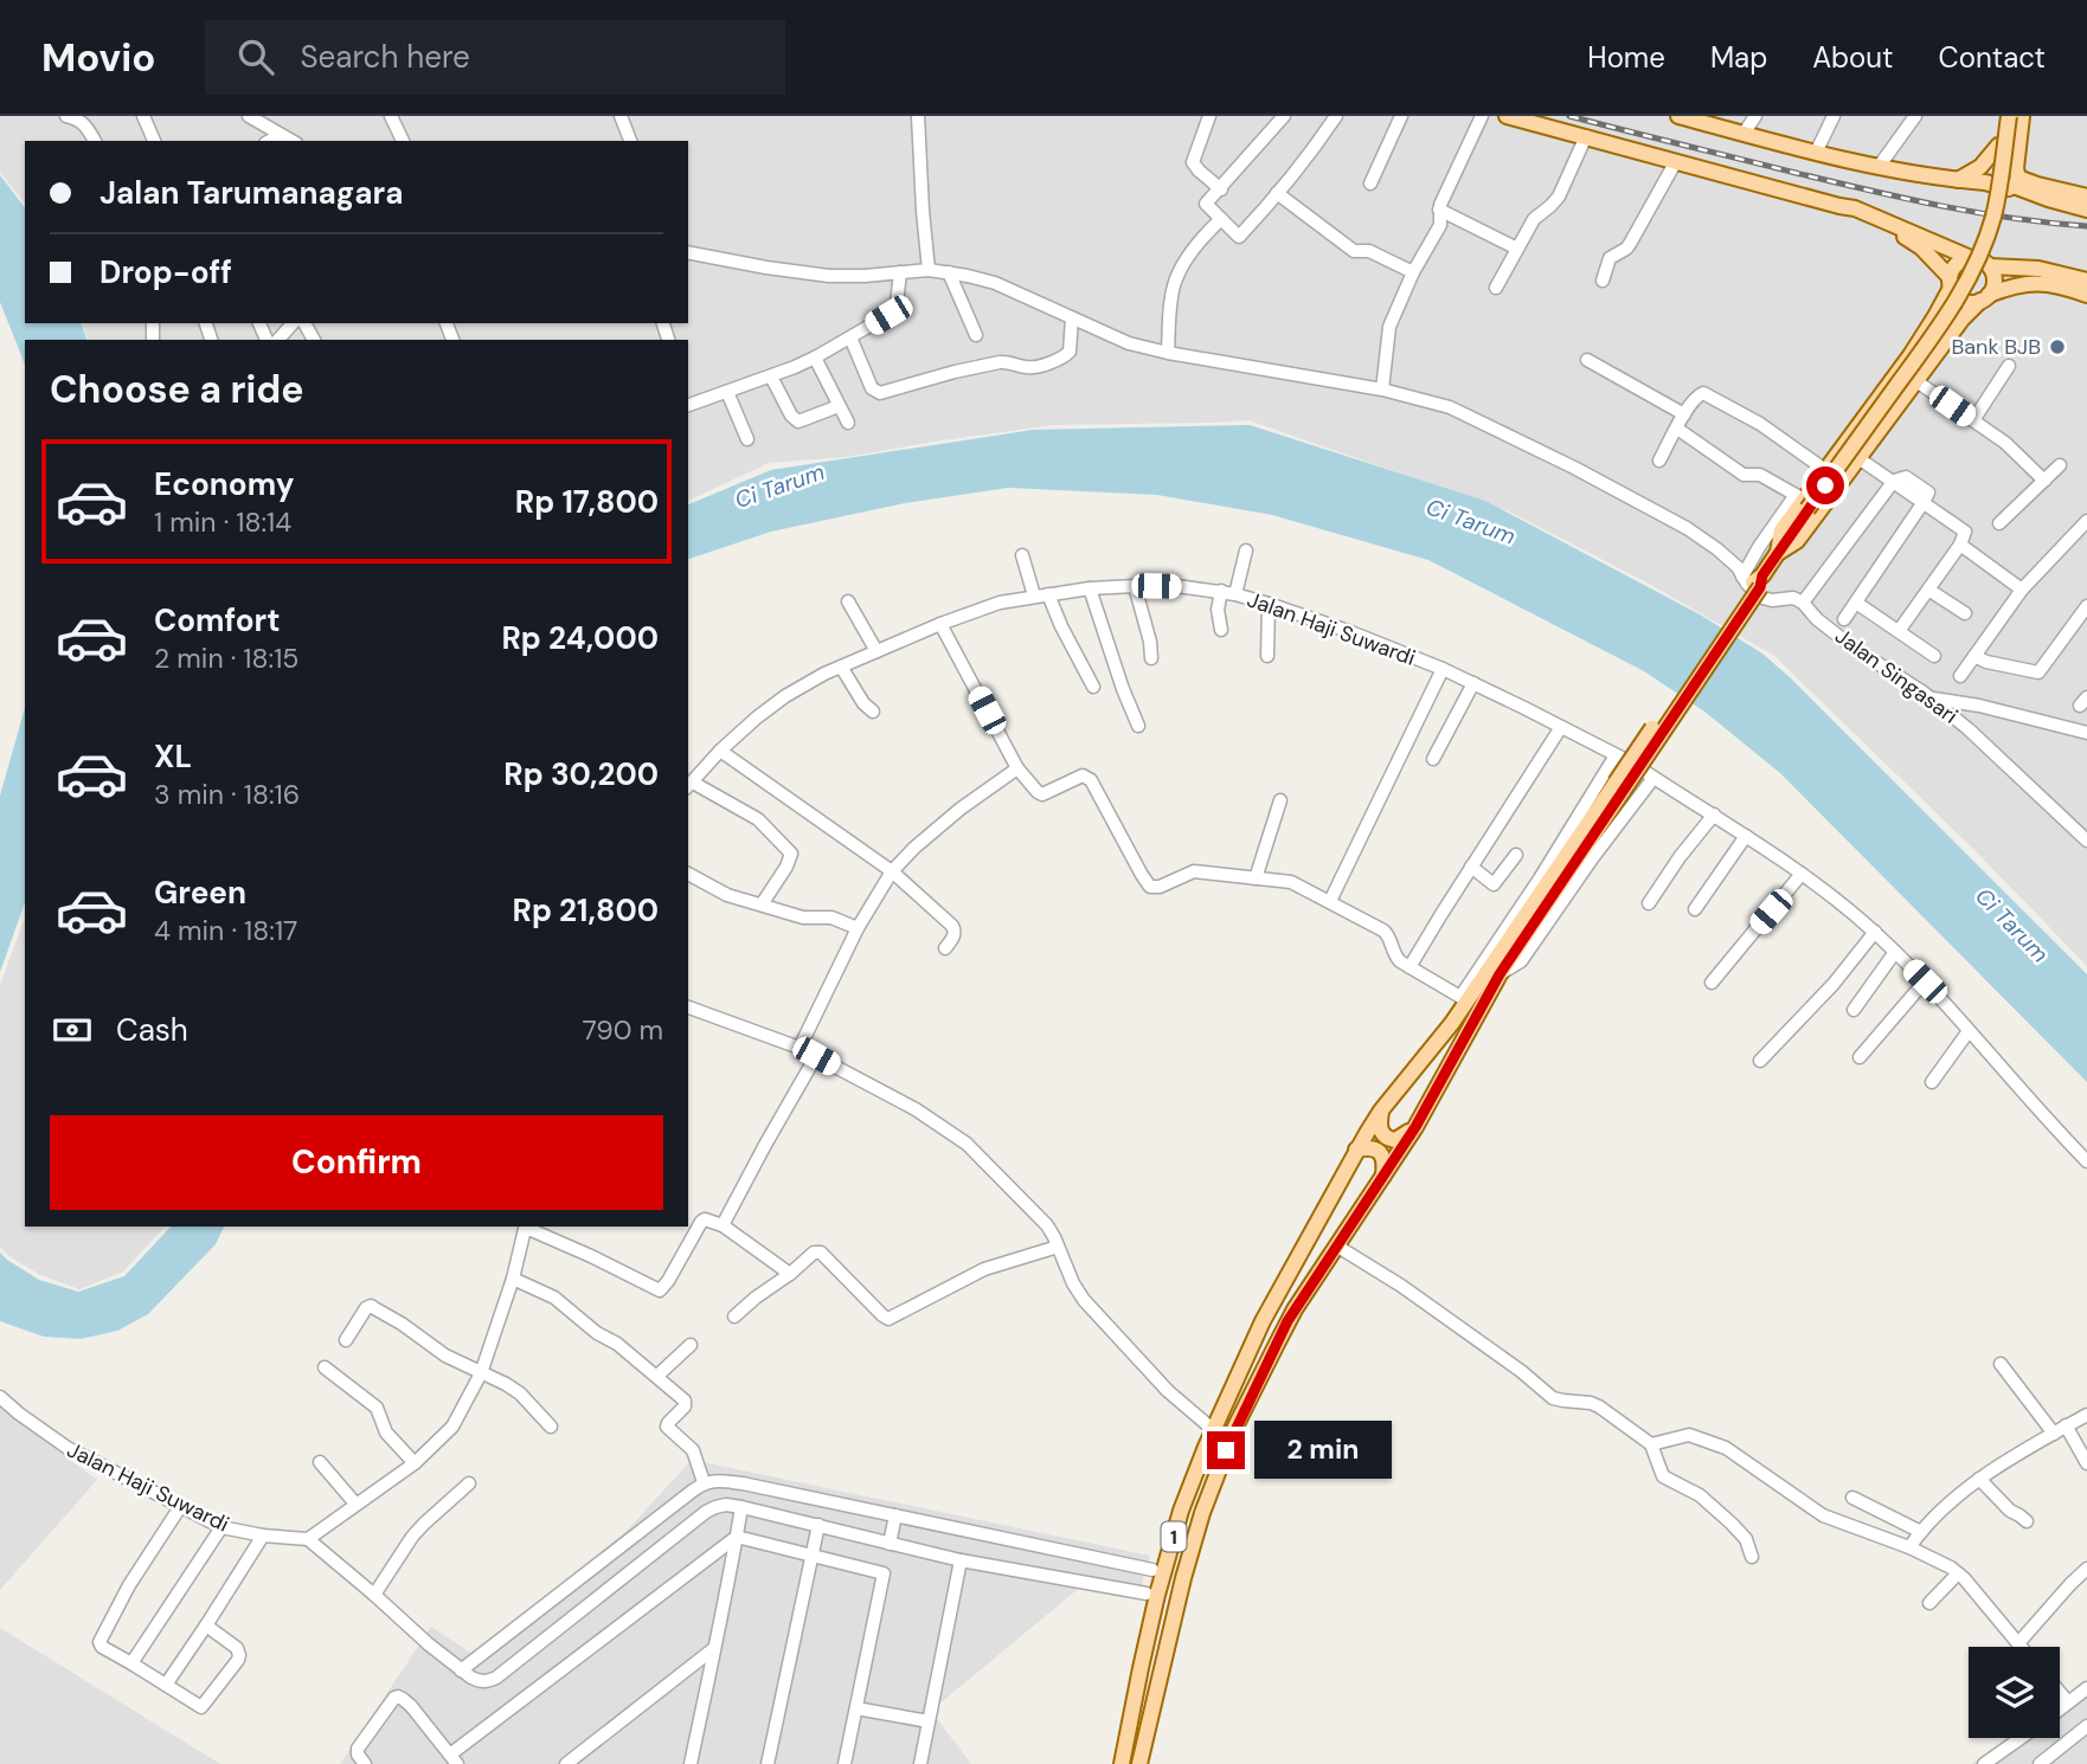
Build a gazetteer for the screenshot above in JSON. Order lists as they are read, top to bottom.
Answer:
{
  "streets": {
    "main road": ["1"],
    "street": ["Jalan Haji Suwardi", "Jalan Singasari"]
  },
  "crossings": [
    ["Jalan Haji Suwardi", "1"]
  ],
  "water": ["Ci Tarum"],
  "places": ["Bank BJB"],
  "page": {
    "header": "Movio",
    "search": "Search here",
    "nav": [
      "Home",
      "Map",
      "About",
      "Contact"
    ],
    "banner": ["Jalan Tarumanagara", "Drop-off"],
    "heading": "Choose a ride",
    "list": [
      {
        "name": "Economy",
        "note": "1 min · 18:14",
        "value": "Rp 17,800"
      },
      {
        "name": "Comfort",
        "note": "2 min · 18:15",
        "value": "Rp 24,000"
      },
      {
        "name": "XL",
        "note": "3 min · 18:16",
        "value": "Rp 30,200"
      },
      {
        "name": "Green",
        "note": "4 min · 18:17",
        "value": "Rp 21,800"
      }
    ],
    "pay": ["Cash", "790 m"],
    "buttons": "Confirm",
    "bubble": "2 min"
  }
}
